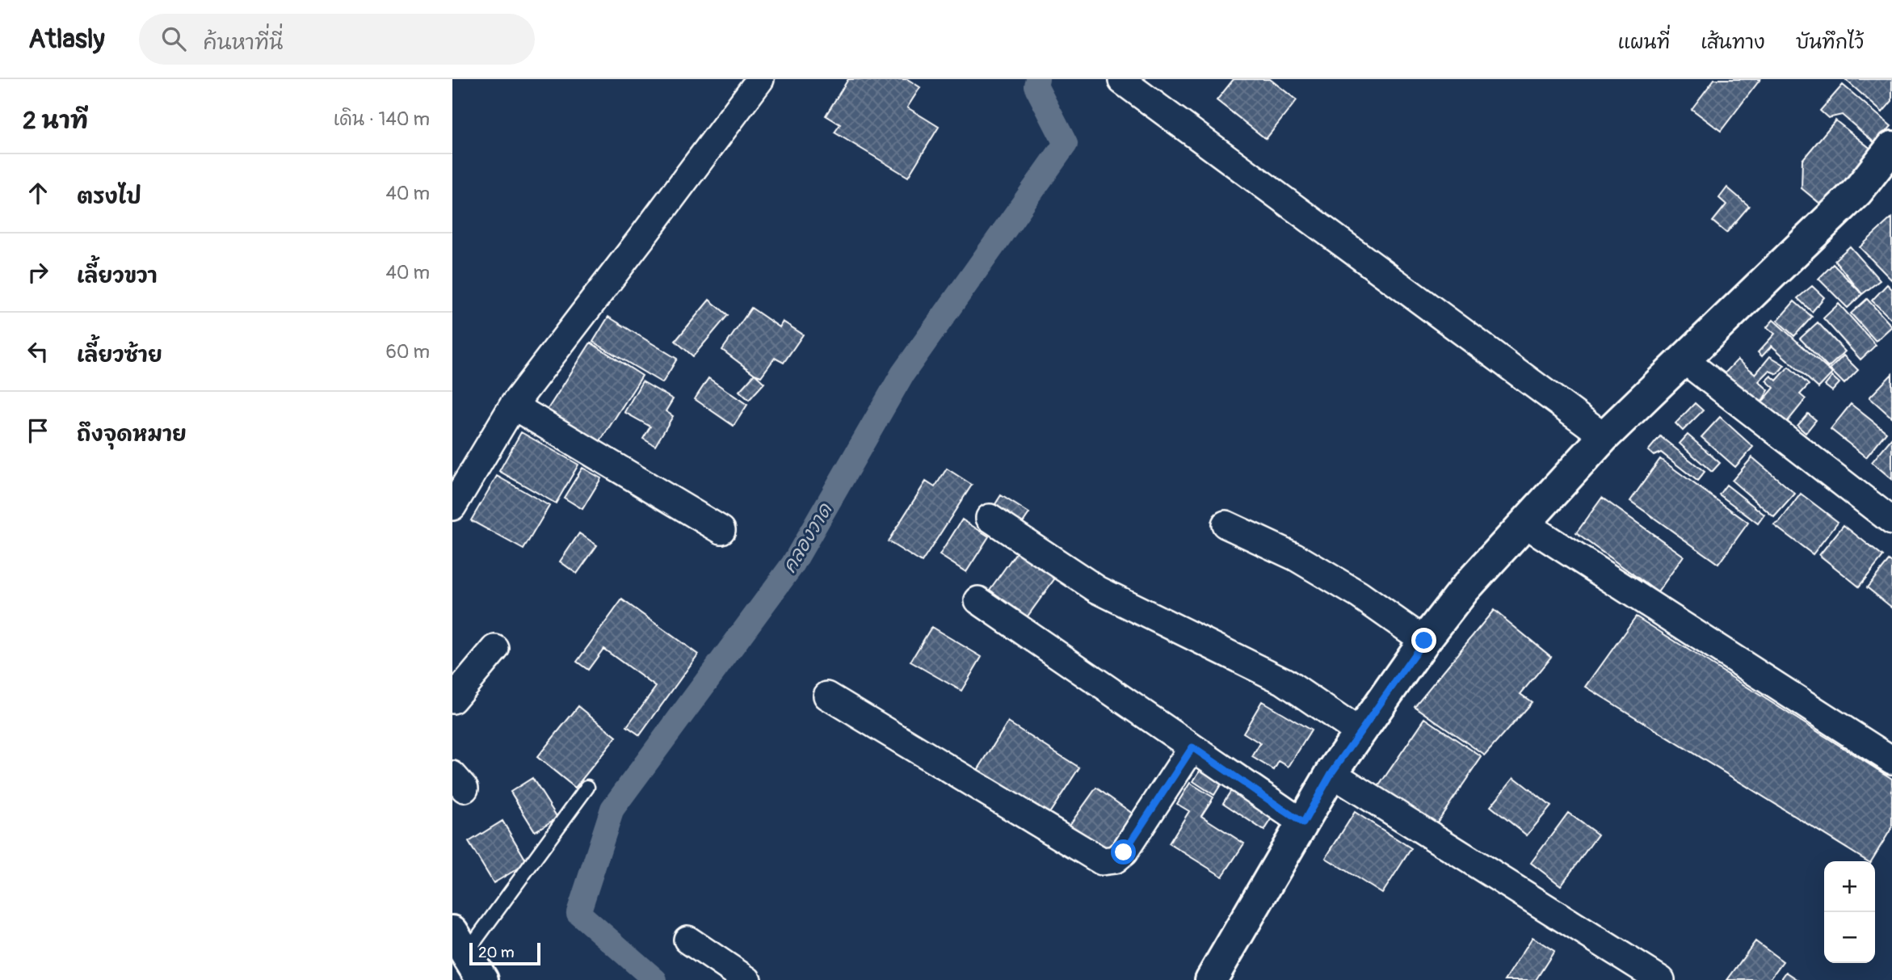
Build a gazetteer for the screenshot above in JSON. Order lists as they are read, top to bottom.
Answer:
{
  "water": ["คลองวาด"],
  "scale_bar": "20 m",
  "page": {
    "header": "Atlasly",
    "search": "ค้นหาที่นี่",
    "nav": ["แผนที่", "เส้นทาง", "บันทึกไว้"],
    "heading": ["2 นาที", "เดิน · 140 m"],
    "list": [
      ["ตรงไป", "40 m"],
      ["เลี้ยวขวา", "40 m"],
      ["เลี้ยวซ้าย", "60 m"],
      "ถึงจุดหมาย"
    ],
    "map_buttons": ["+", "−"],
    "scale": "20 m"
  }
}
